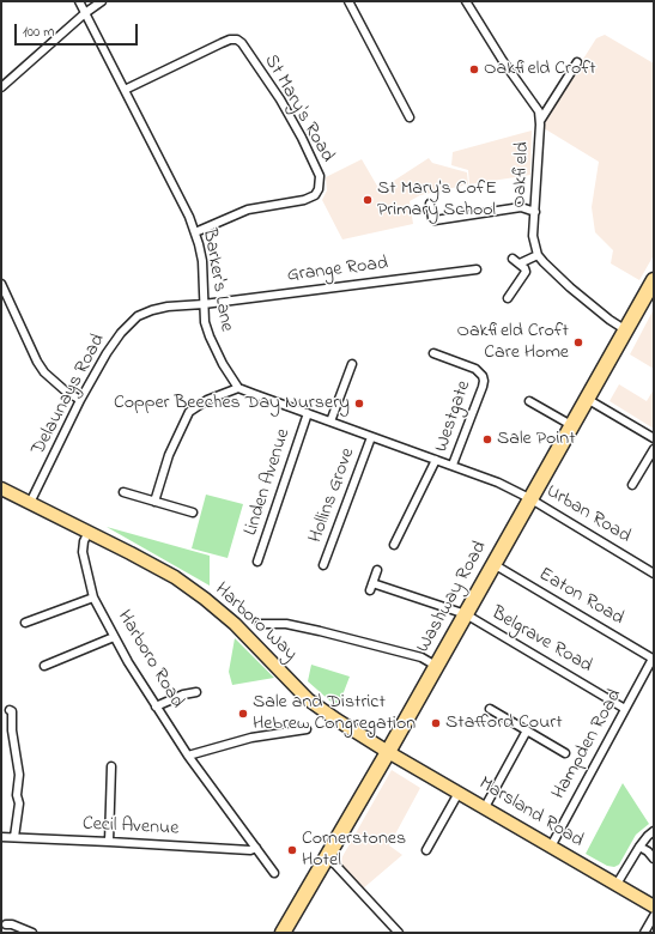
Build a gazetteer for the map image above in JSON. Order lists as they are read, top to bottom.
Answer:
{
  "streets": {
    "highway": ["Washway Road"],
    "main road": ["Harboro Way", "Marsland Road"],
    "street": [
      "St Mary's Road",
      "Oakfield",
      "Grange Road",
      "Barker's Lane",
      "Delaunays Road",
      "Westgate",
      "Linden Avenue",
      "Hollins Grove",
      "Urban Road",
      "Eaton Road",
      "Belgrave Road",
      "Harboro Road",
      "Hampden Road",
      "Cecil Avenue"
    ]
  },
  "crossings": [
    ["St Mary's Road", "Barker's Lane"],
    ["Grange Road", "Barker's Lane"],
    ["Grange Road", "Delaunays Road"],
    ["Barker's Lane", "Delaunays Road"],
    ["Urban Road", "Washway Road"],
    ["Washway Road", "Eaton Road"],
    ["Washway Road", "Harboro Way"],
    ["Washway Road", "Belgrave Road"],
    ["Washway Road", "Marsland Road"],
    ["Eaton Road", "Hampden Road"],
    ["Harboro Way", "Harboro Road"],
    ["Harboro Way", "Marsland Road"],
    ["Belgrave Road", "Hampden Road"],
    ["Harboro Road", "Cecil Avenue"],
    ["Hampden Road", "Marsland Road"]
  ],
  "places": [
    "Oakfield Croft",
    "St Mary's CofE Primary School",
    "Oakfield Croft Care Home",
    "Copper Beeches Day Nursery",
    "Sale Point",
    "Sale and District Hebrew Congregation",
    "Stafford Court",
    "Cornerstones Hotel"
  ],
  "scale_bar": "100 m"
}
